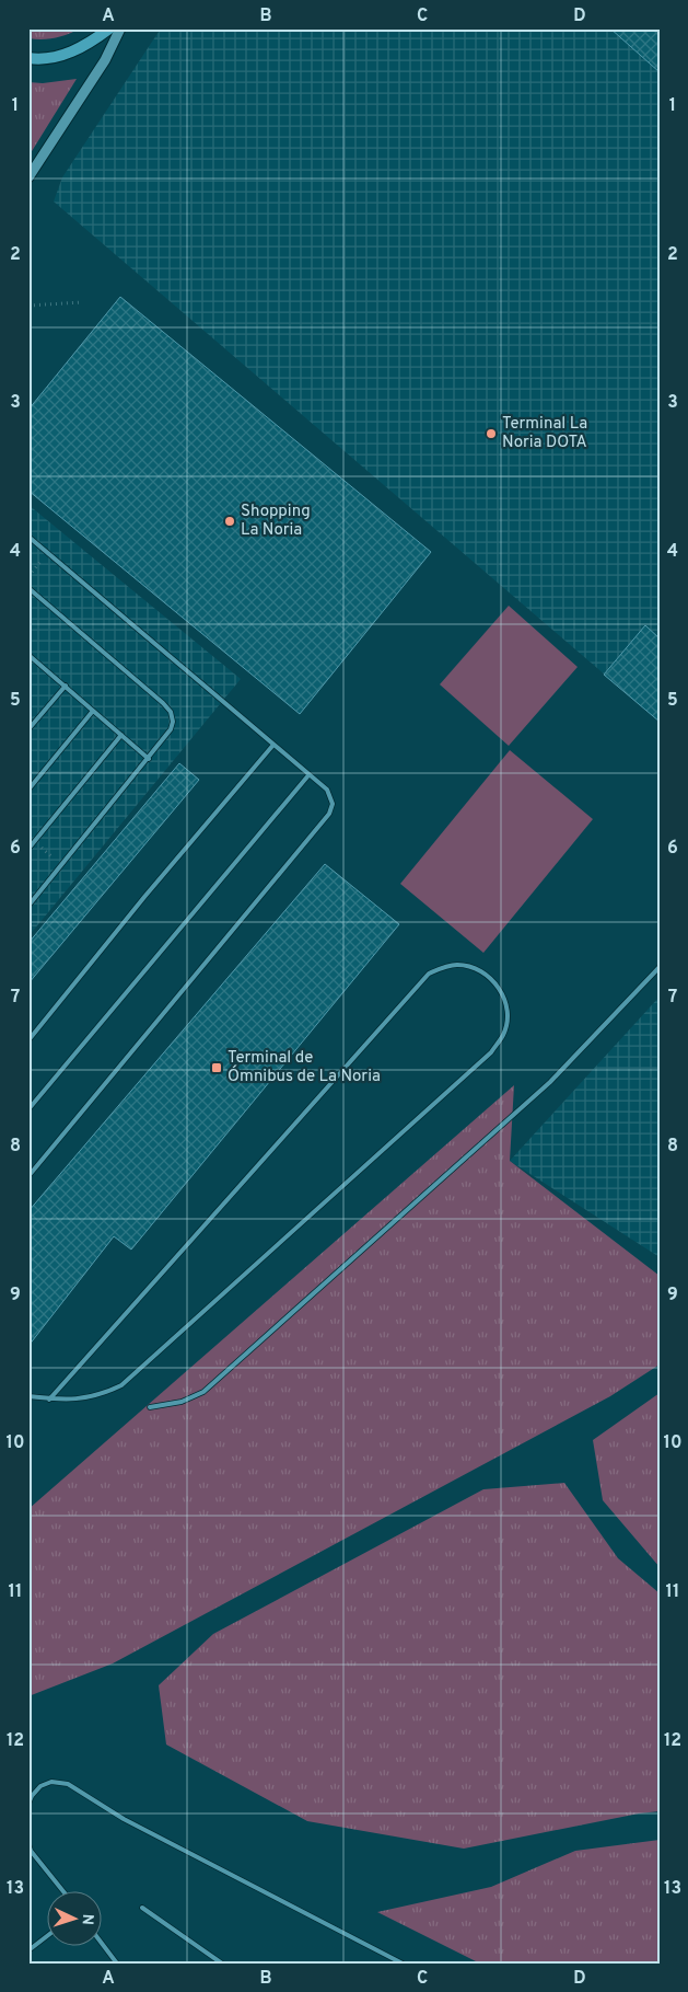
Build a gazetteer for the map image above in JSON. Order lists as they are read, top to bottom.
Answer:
{
  "places": {
    "other": ["Terminal La Noria DOTA", "Shopping La Noria"],
    "transit": ["Terminal de Ómnibus de La Noria"]
  },
  "north": "right",
  "grid": {
    "columns": [
      "A",
      "B",
      "C",
      "D"
    ],
    "rows": [
      "1",
      "2",
      "3",
      "4",
      "5",
      "6",
      "7",
      "8",
      "9",
      "10",
      "11",
      "12",
      "13"
    ]
  }
}
